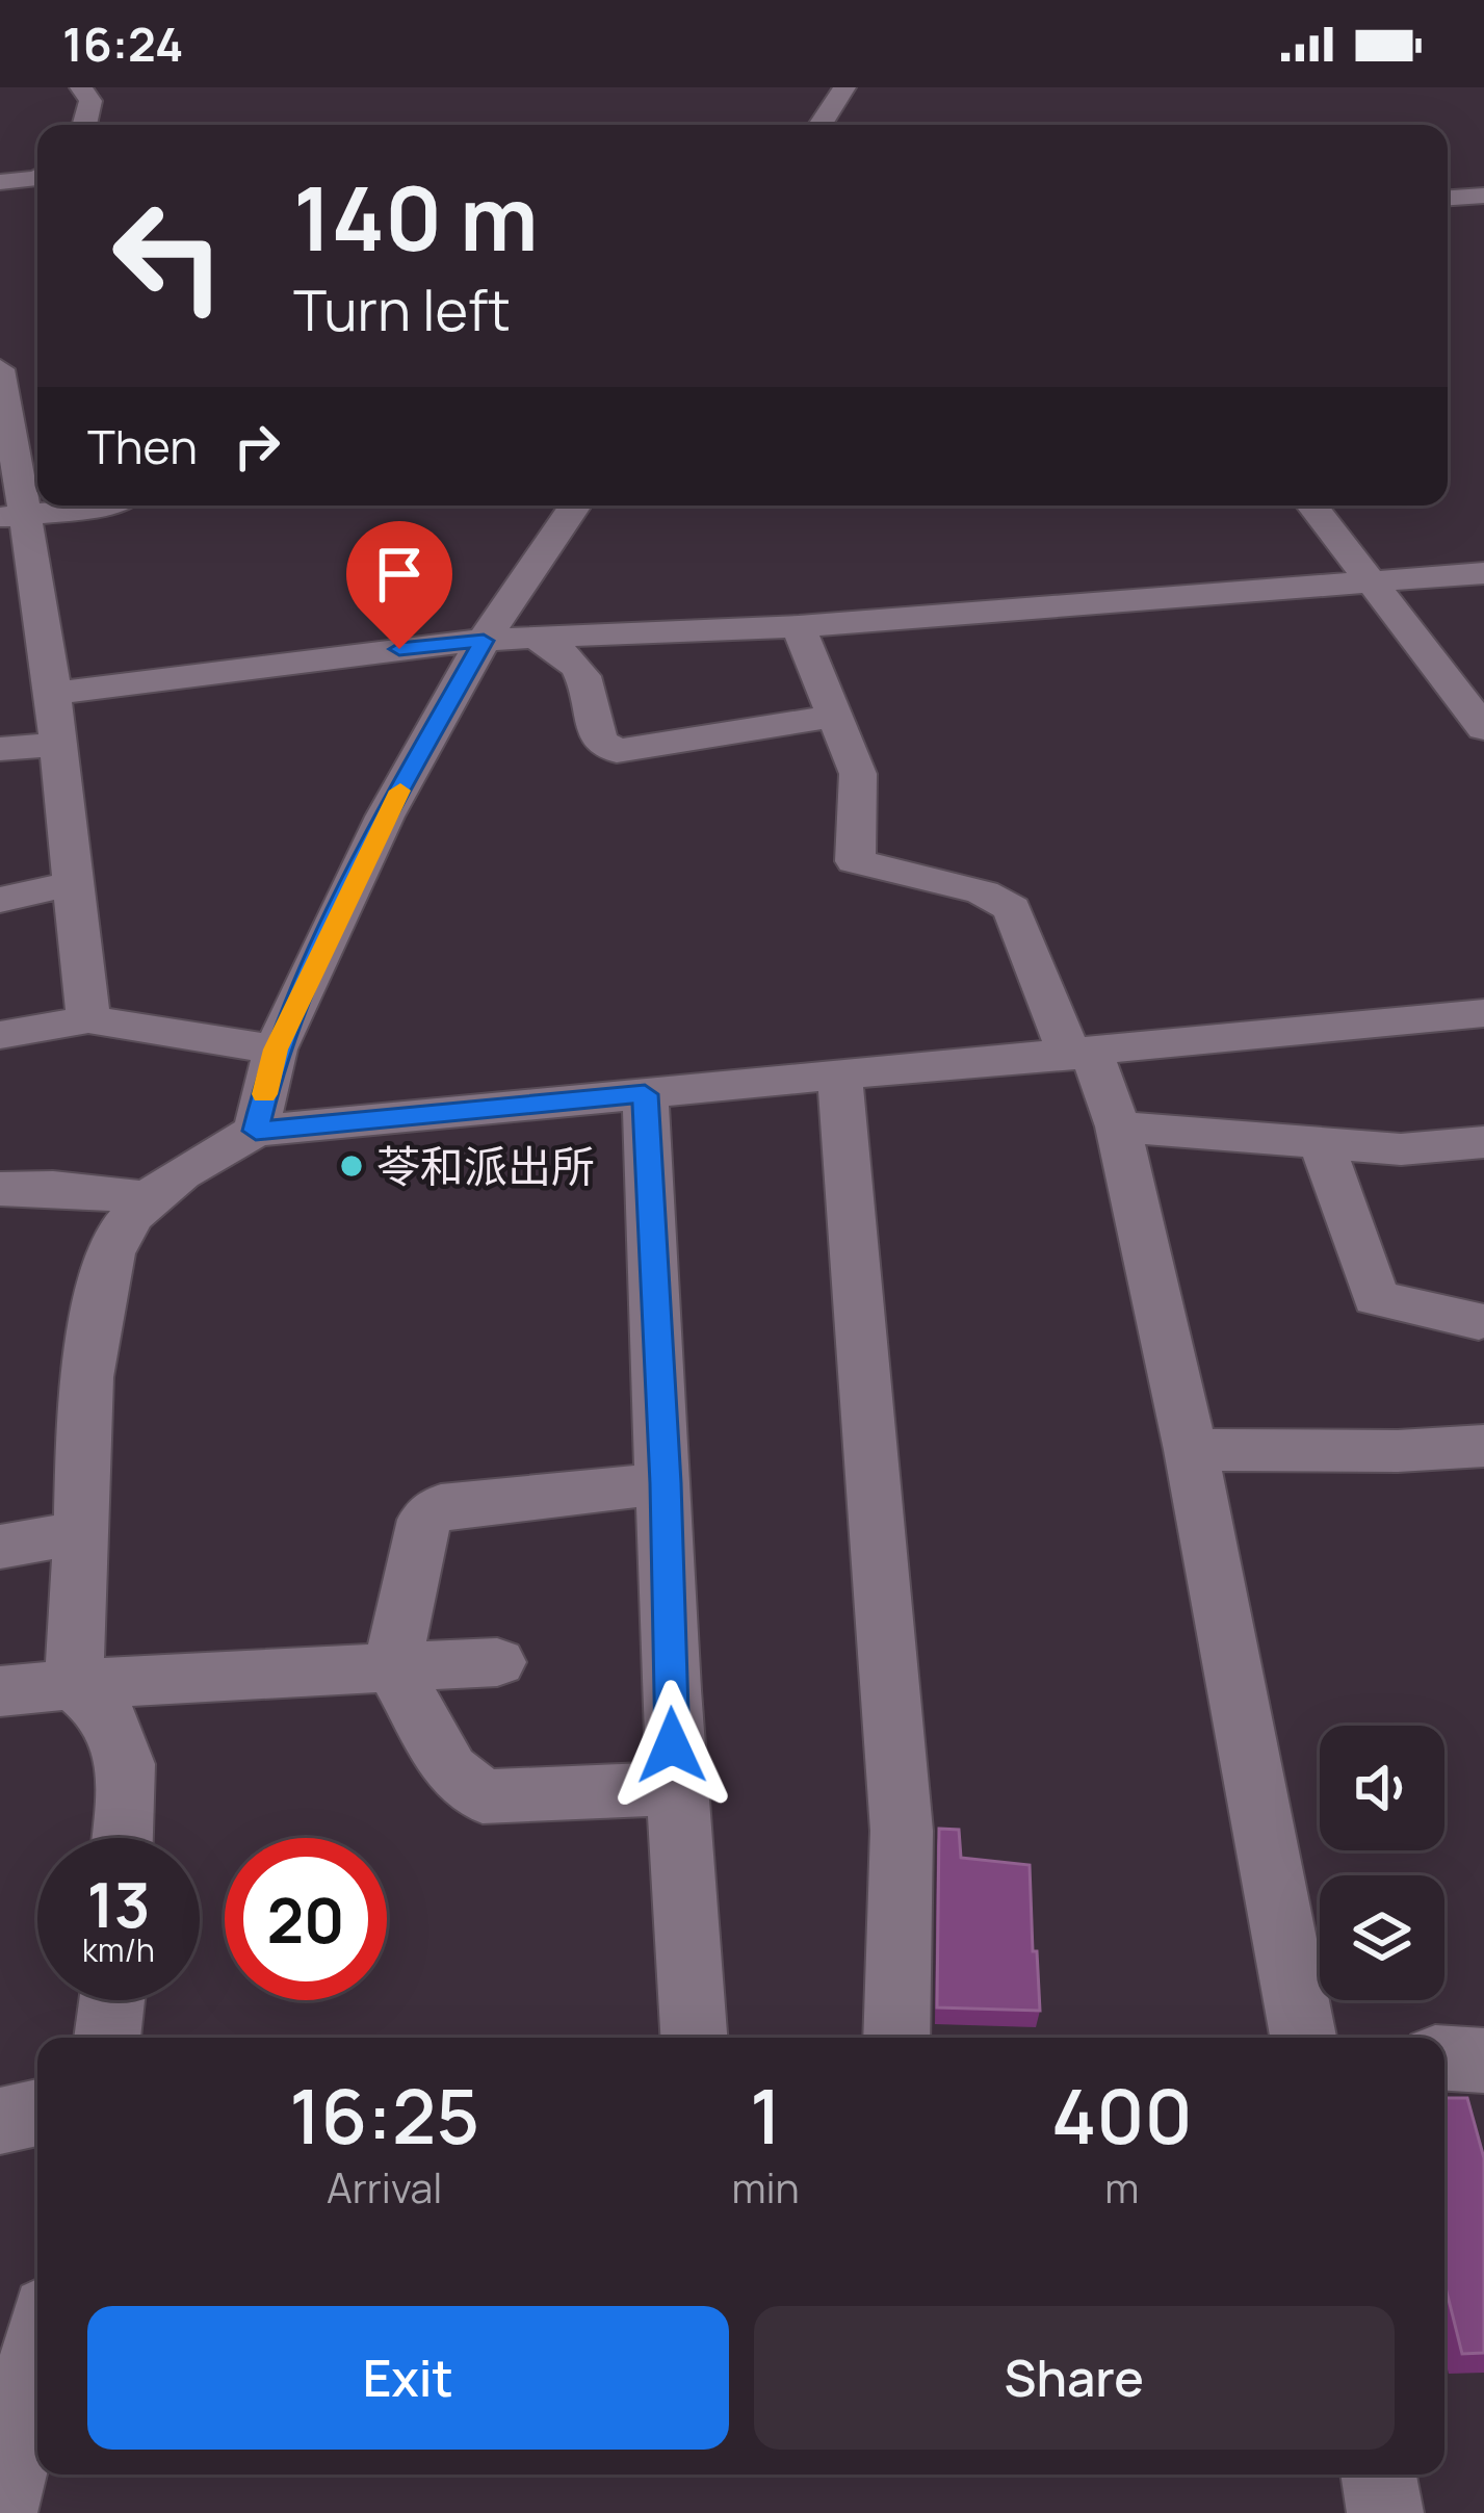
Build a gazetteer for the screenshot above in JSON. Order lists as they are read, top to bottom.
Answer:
{
  "places": ["苓和派出所"],
  "page": {
    "status": "16:24",
    "turn": ["140 m", "Turn left"],
    "then": "Then",
    "speed": "13 km/h",
    "limit": "20",
    "eta": [
      "16:25",
      "Arrival",
      "1",
      "min",
      "400",
      "m"
    ],
    "buttons": ["Exit", "Share"]
  }
}
